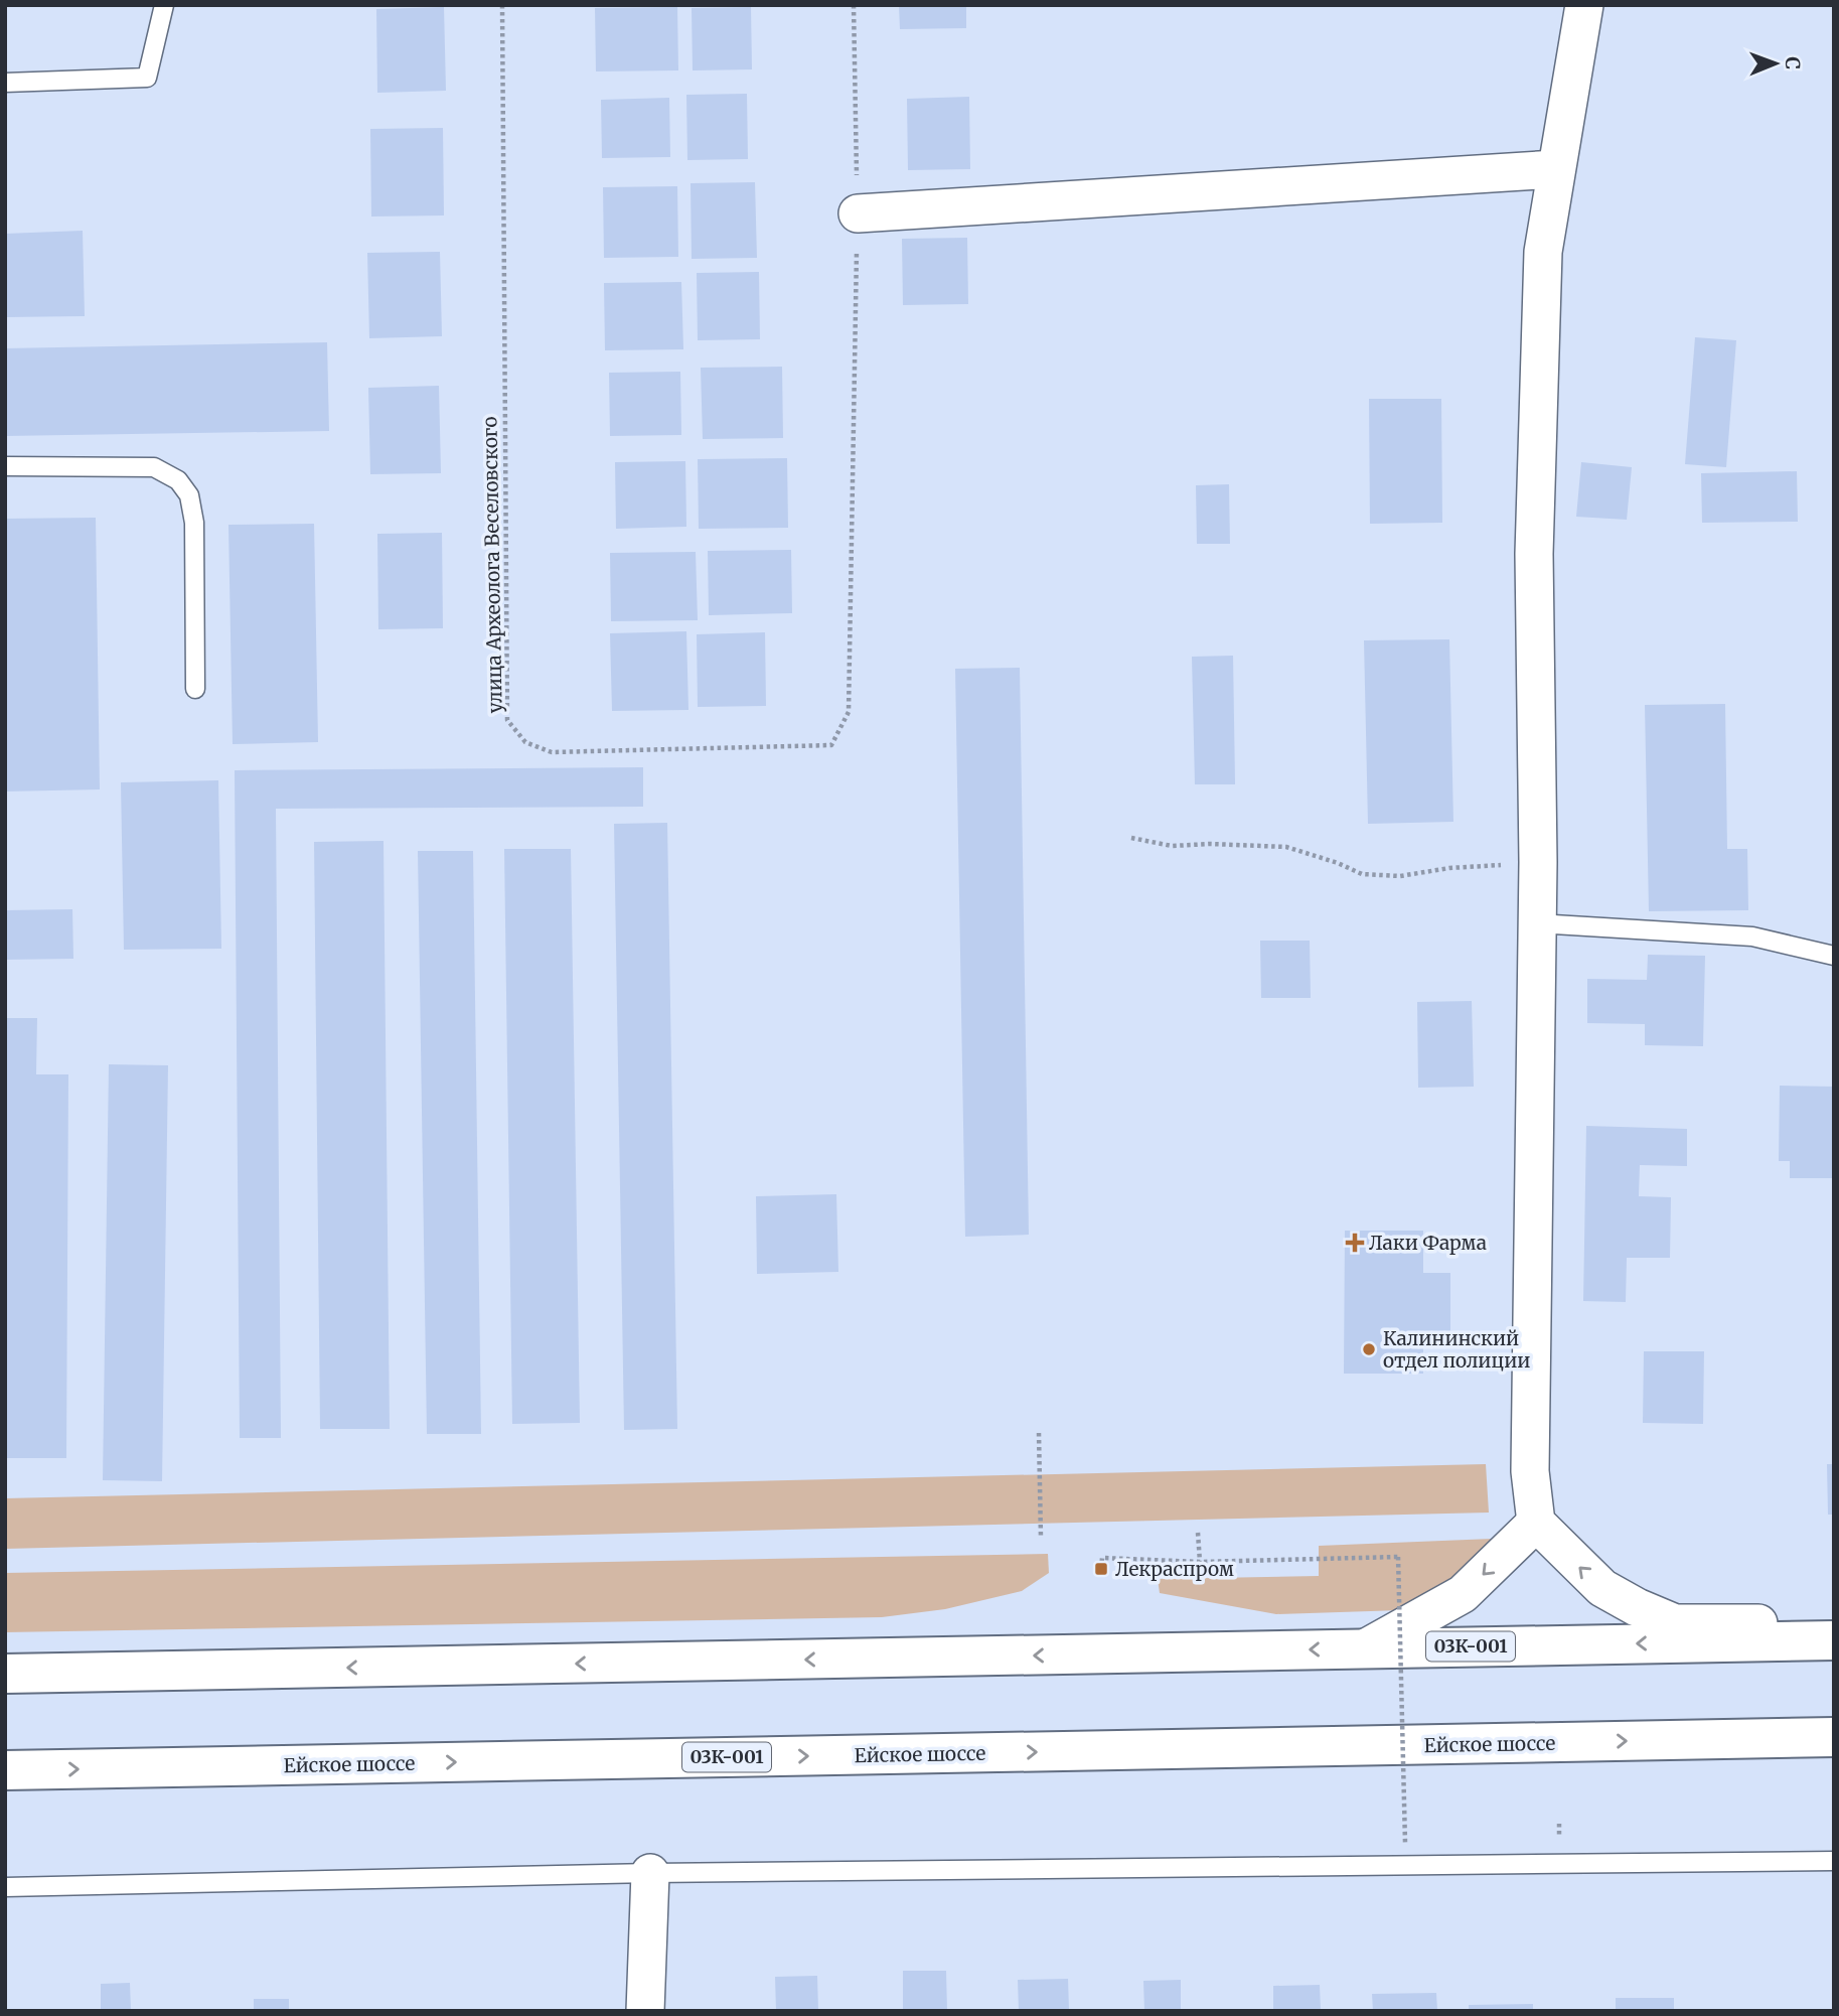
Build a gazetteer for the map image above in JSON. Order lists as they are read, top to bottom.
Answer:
{
  "streets": {
    "main road": ["03К-001", "Ейское шоссе"],
    "path": ["улица Археолога Веселовского"]
  },
  "places": {
    "health": ["Лаки Фарма"],
    "other": ["Калининский отдел полиции"],
    "transit": ["Лекраспром"]
  },
  "north": "right"
}
